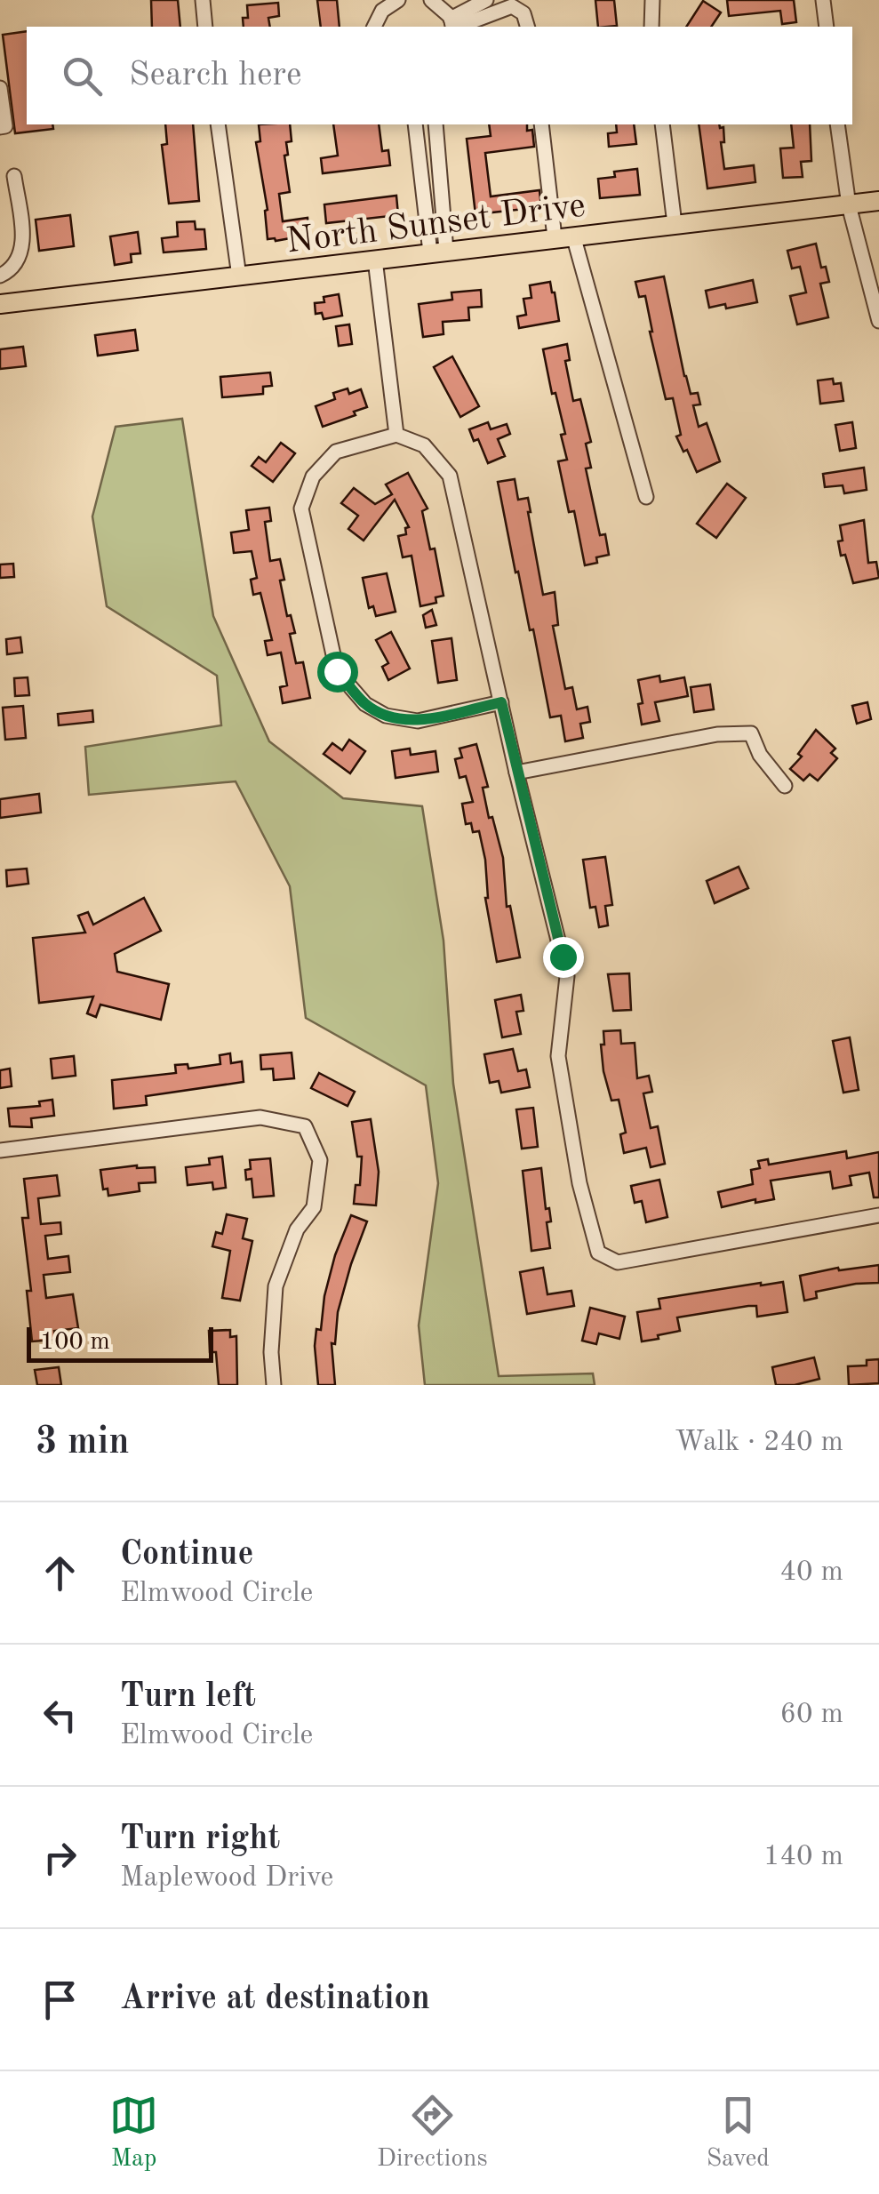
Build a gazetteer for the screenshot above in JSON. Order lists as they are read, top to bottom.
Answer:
{
  "streets": {
    "main road": ["North Sunset Drive"]
  },
  "scale_bar": "100 m",
  "page": {
    "search": "Search here",
    "scale": "100 m",
    "heading": ["3 min", "Walk · 240 m"],
    "list": [
      ["Continue", "Elmwood Circle", "40 m"],
      ["Turn left", "Elmwood Circle", "60 m"],
      ["Turn right", "Maplewood Drive", "140 m"],
      "Arrive at destination"
    ],
    "nav": ["Map", "Directions", "Saved"]
  }
}
